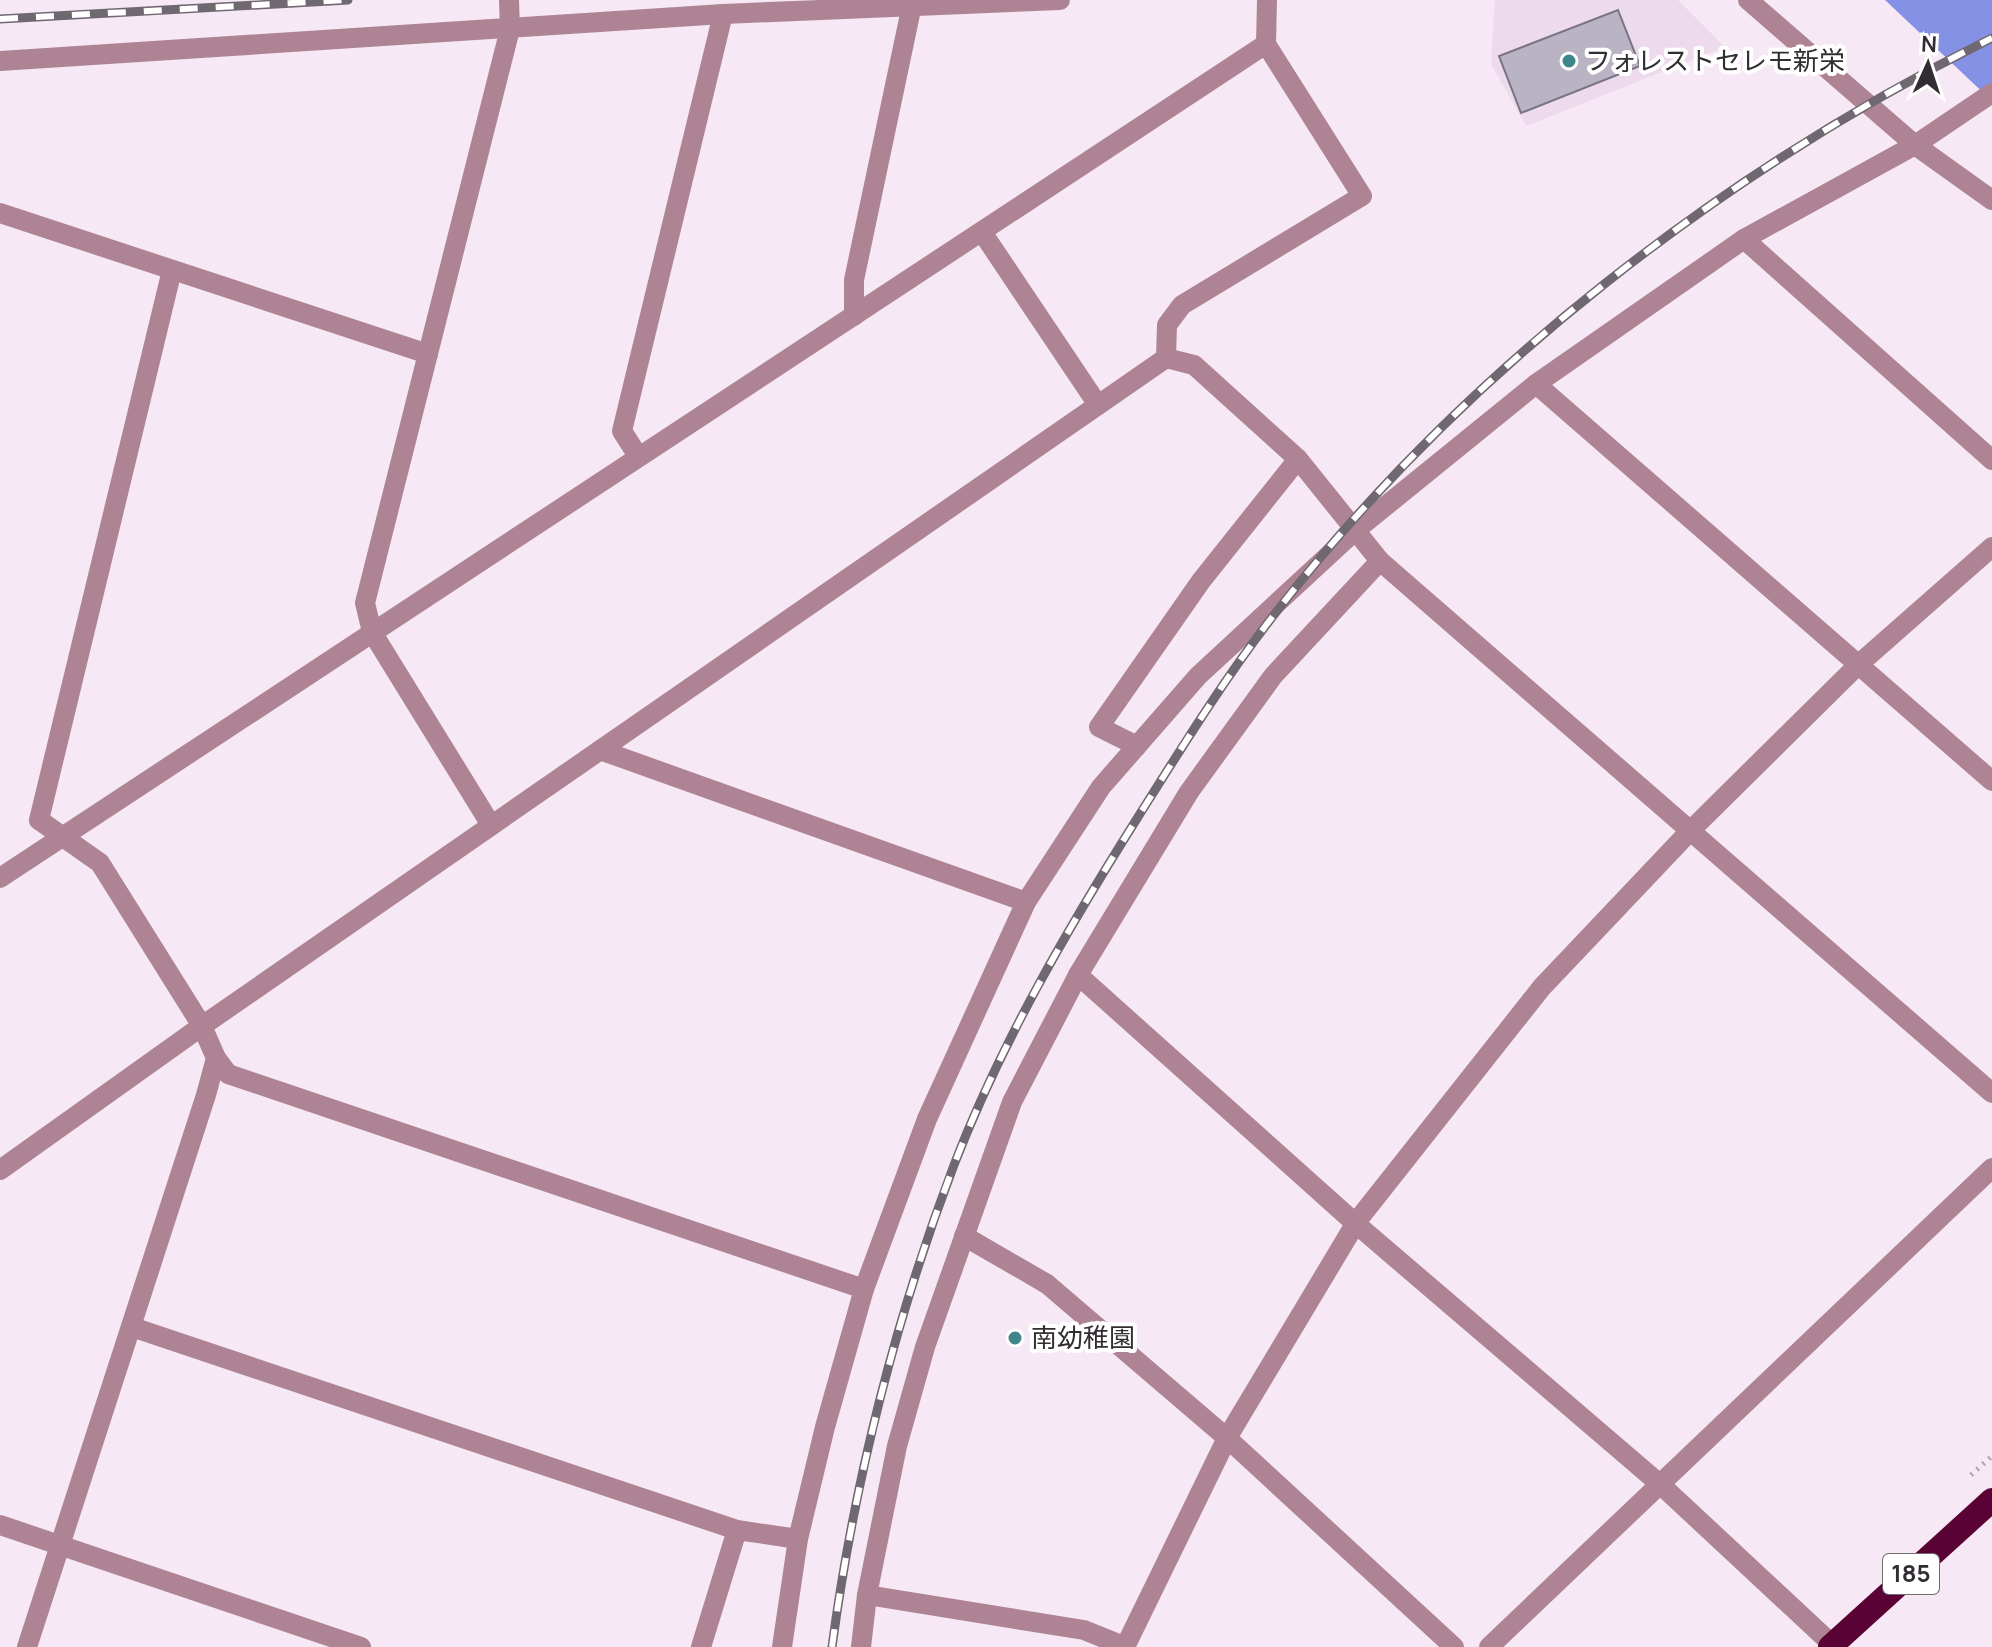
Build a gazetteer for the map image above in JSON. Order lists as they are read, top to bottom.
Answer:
{
  "streets": {
    "highway": ["185"]
  },
  "places": ["フォレストセレモ新栄", "南幼稚園"],
  "north": "top"
}
